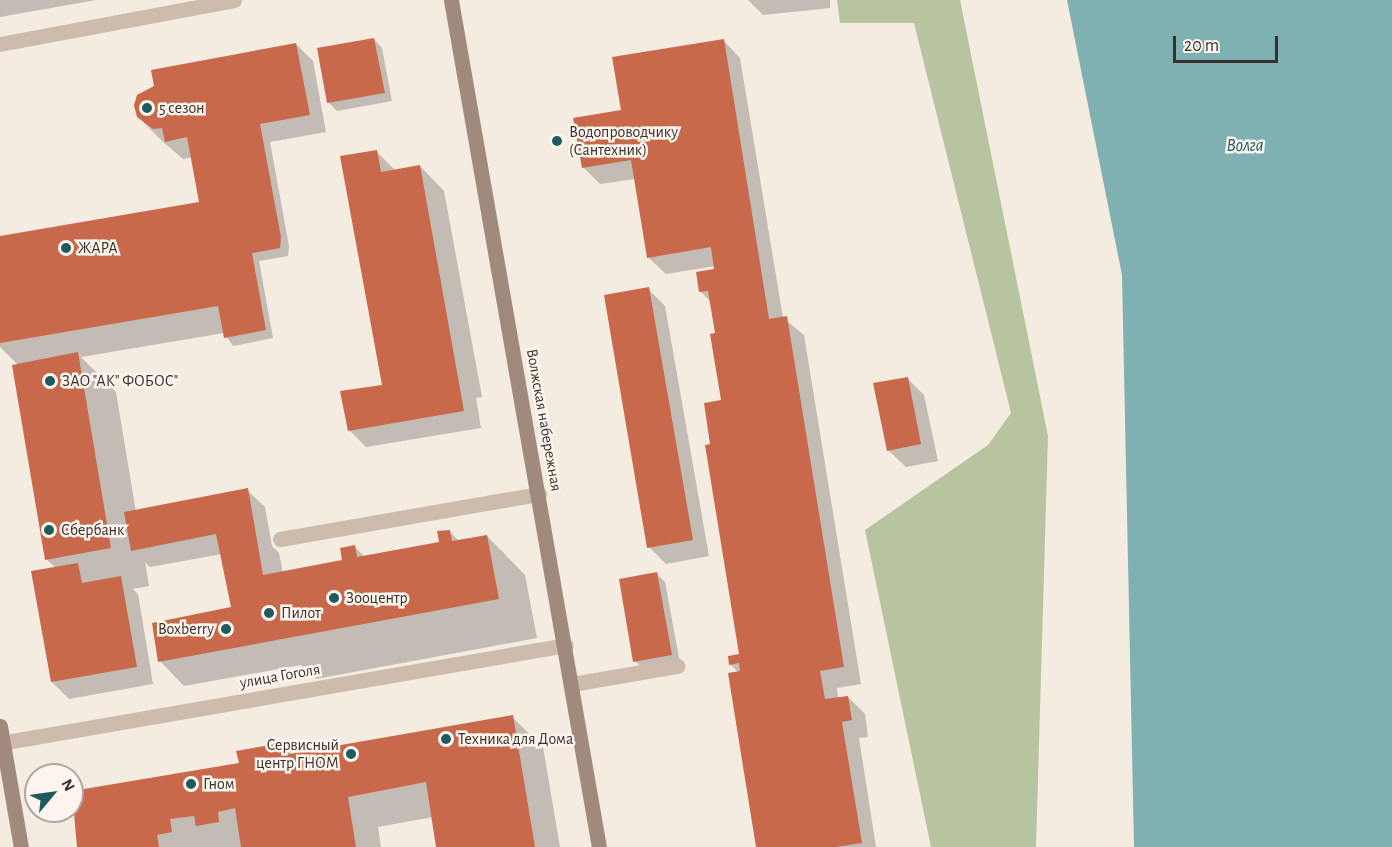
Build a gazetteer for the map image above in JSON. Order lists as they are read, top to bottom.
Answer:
{
  "streets": {
    "street": ["Волжская набережная", "улица Гоголя"]
  },
  "crossings": [
    ["Волжская набережная", "улица Гоголя"]
  ],
  "water": ["Волга"],
  "places": [
    "5 сезон",
    "Водопроводчику (Сантехник)",
    "ЖАРА",
    "ЗАО \"АК\" ФОБОС\"",
    "Сбербанк",
    "Зооцентр",
    "Пилот",
    "Boxberry",
    "Техника для Дома",
    "Сервисный центр ГНОМ",
    "Гном"
  ],
  "scale_bar": "20 m",
  "north": "top right"
}
